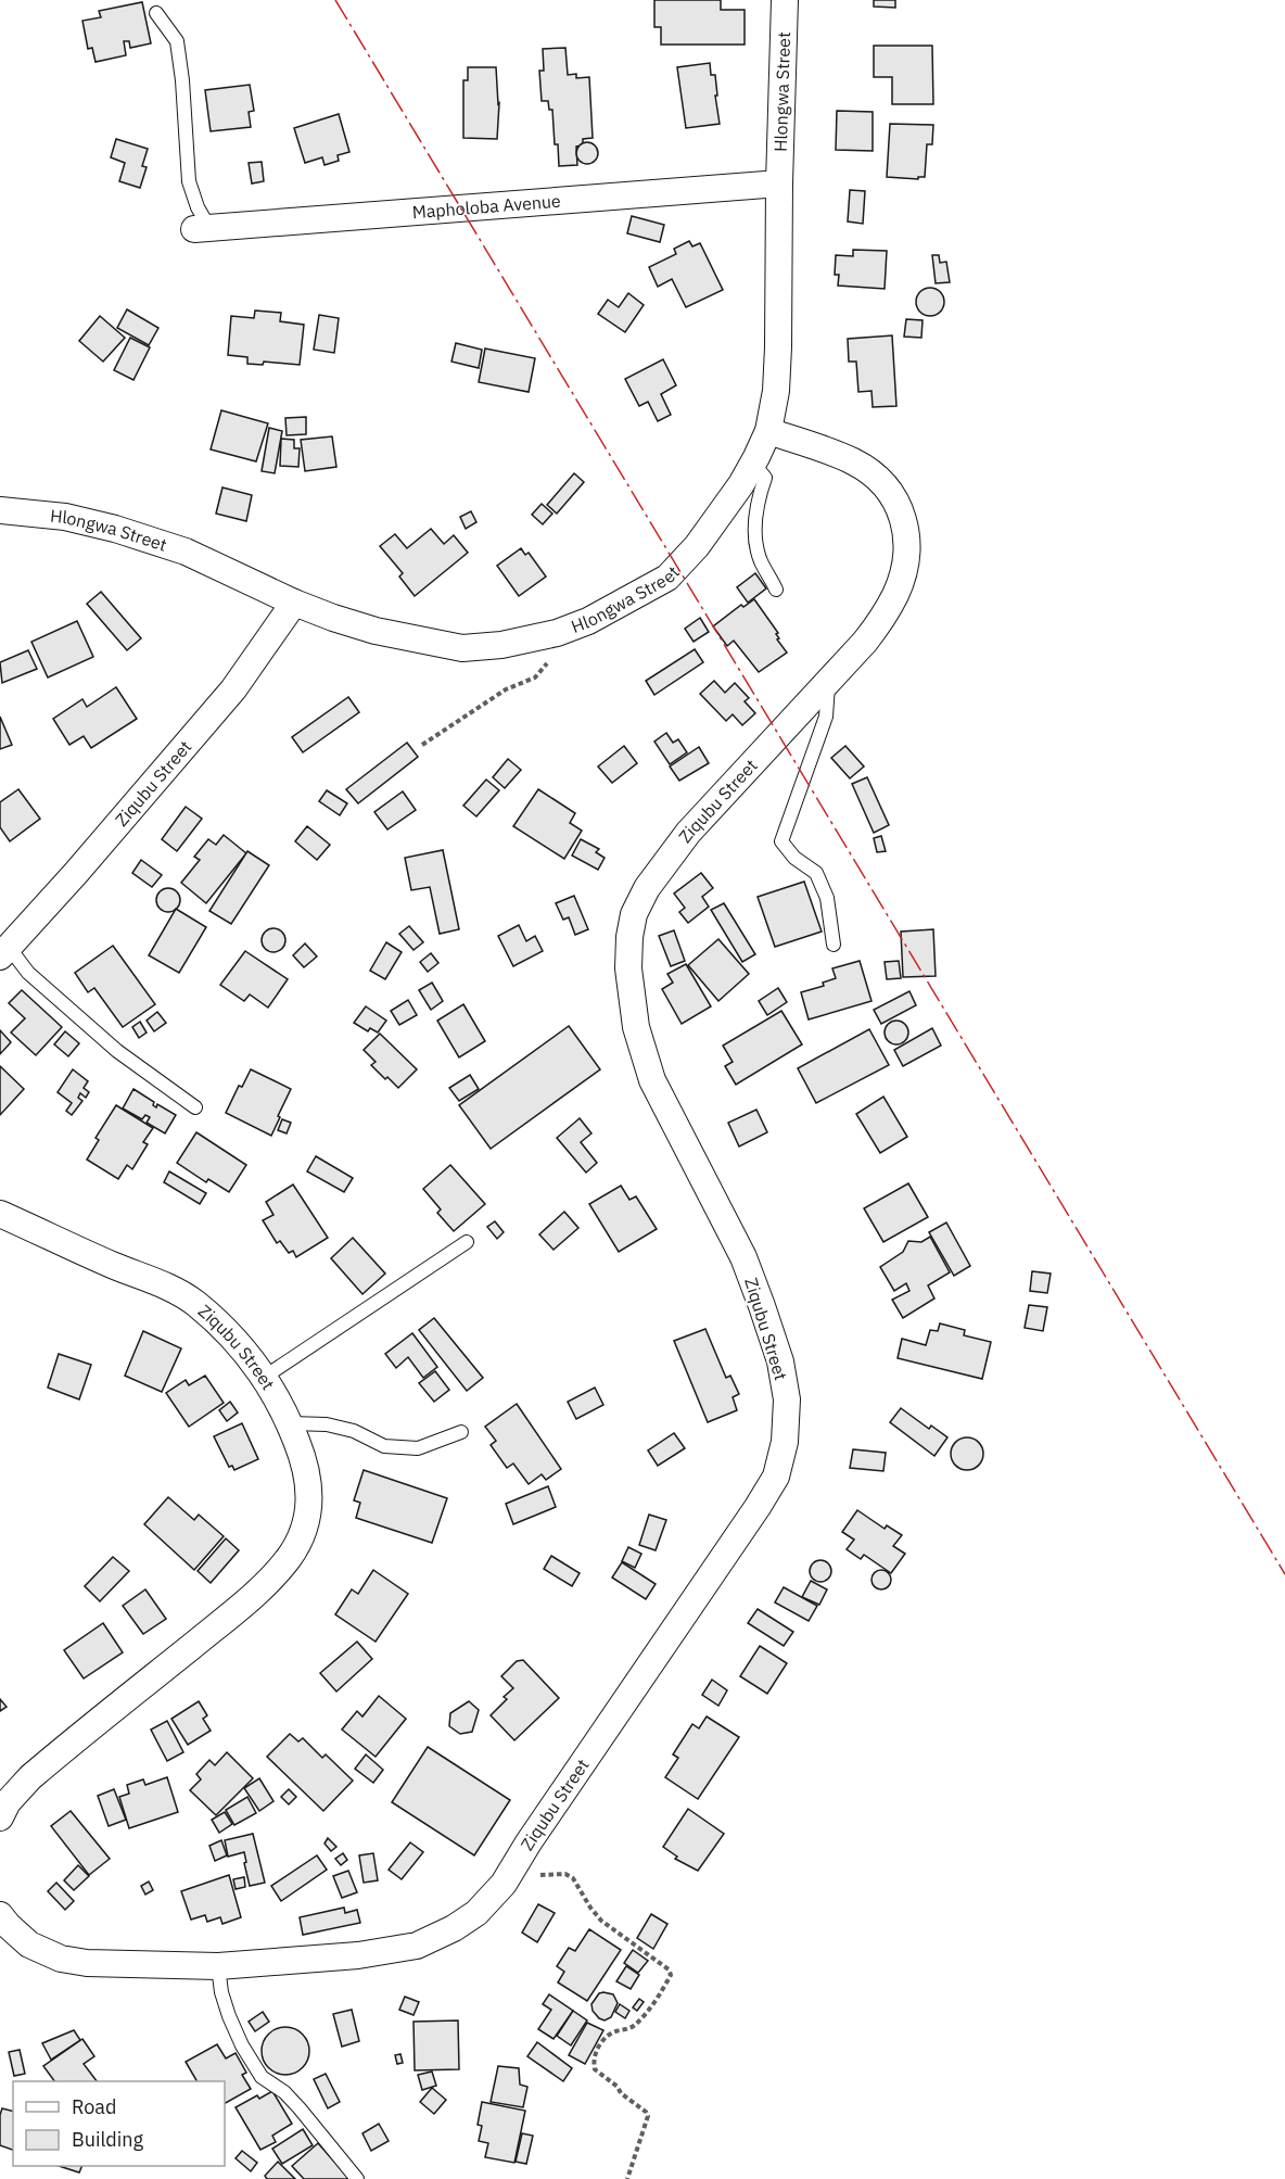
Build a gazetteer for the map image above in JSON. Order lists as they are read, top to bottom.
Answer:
{
  "streets": {
    "street": ["Hlongwa Street", "Mapholoba Avenue", "Ziqubu Street"]
  },
  "crossings": [
    ["Hlongwa Street", "Mapholoba Avenue"],
    ["Hlongwa Street", "Ziqubu Street"]
  ],
  "legend": ["Road", "Building"]
}
